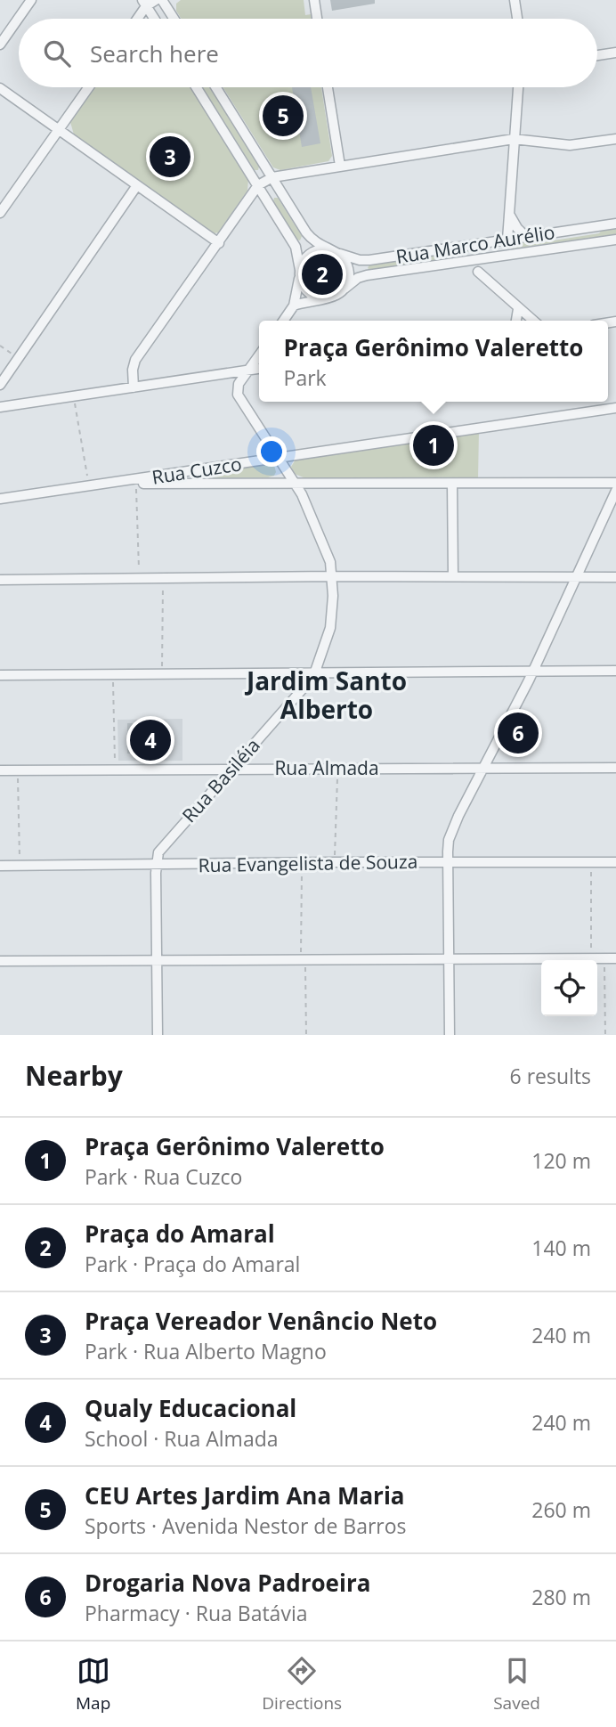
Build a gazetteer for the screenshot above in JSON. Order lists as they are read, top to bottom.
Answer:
{
  "streets": {
    "street": [
      "Rua Marco Aurélio",
      "Rua Cuzco",
      "Rua Almada",
      "Rua Basiléia",
      "Rua Evangelista de Souza"
    ]
  },
  "crossings": [
    ["Rua Cuzco", "Rua Basiléia"],
    ["Rua Almada", "Rua Basiléia"],
    ["Rua Basiléia", "Rua Evangelista de Souza"]
  ],
  "districts": ["Jardim Santo Alberto"],
  "page": {
    "search": "Search here",
    "pins": [
      "5",
      "3",
      "2",
      "1",
      "6",
      "4"
    ],
    "popup": ["Praça Gerônimo Valeretto", "Park"],
    "heading": ["Nearby", "6 results"],
    "list": [
      {
        "mark": "1",
        "name": "Praça Gerônimo Valeretto",
        "note": "Park · Rua Cuzco",
        "value": "120 m"
      },
      {
        "mark": "2",
        "name": "Praça do Amaral",
        "note": "Park · Praça do Amaral",
        "value": "140 m"
      },
      {
        "mark": "3",
        "name": "Praça Vereador Venâncio Neto",
        "note": "Park · Rua Alberto Magno",
        "value": "240 m"
      },
      {
        "mark": "4",
        "name": "Qualy Educacional",
        "note": "School · Rua Almada",
        "value": "240 m"
      },
      {
        "mark": "5",
        "name": "CEU Artes Jardim Ana Maria",
        "note": "Sports · Avenida Nestor de Barros",
        "value": "260 m"
      },
      {
        "mark": "6",
        "name": "Drogaria Nova Padroeira",
        "note": "Pharmacy · Rua Batávia",
        "value": "280 m"
      }
    ],
    "nav": ["Map", "Directions", "Saved"]
  }
}
